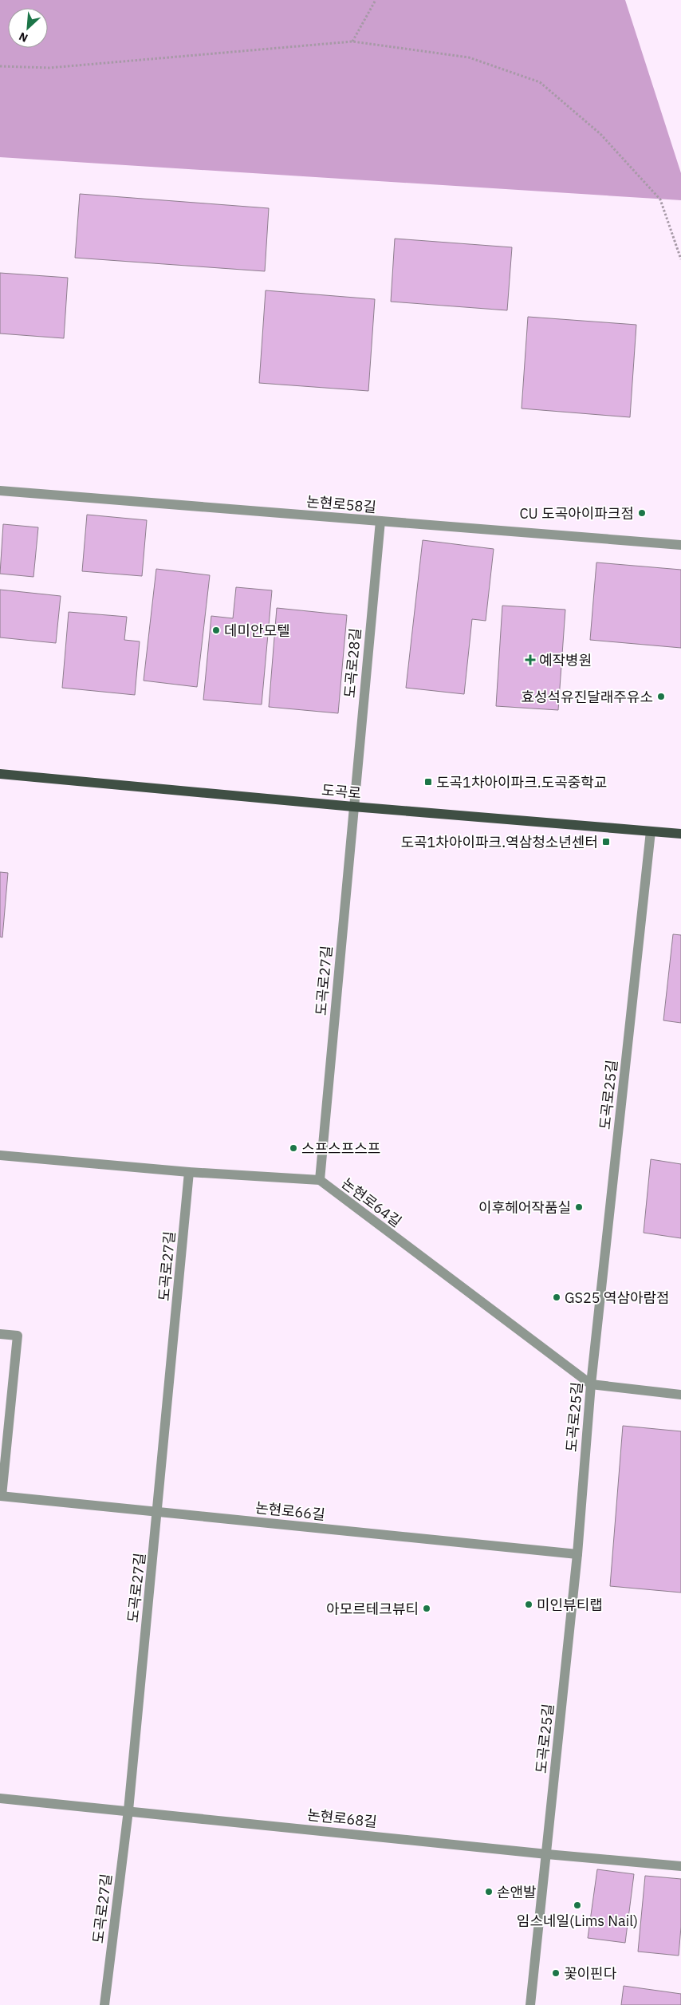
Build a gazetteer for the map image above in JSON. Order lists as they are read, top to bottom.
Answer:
{
  "streets": {
    "main road": ["도곡로"],
    "street": [
      "논현로58길",
      "도곡로28길",
      "도곡로27길",
      "도곡로25길",
      "논현로64길",
      "논현로66길",
      "논현로68길"
    ]
  },
  "crossings": [
    ["논현로58길", "도곡로28길"],
    ["도곡로28길", "도곡로"],
    ["도곡로28길", "도곡로27길"],
    ["도곡로", "도곡로27길"],
    ["도곡로", "도곡로25길"],
    ["도곡로27길", "논현로64길"],
    ["도곡로27길", "논현로66길"],
    ["도곡로27길", "논현로68길"],
    ["도곡로25길", "논현로64길"],
    ["도곡로25길", "논현로66길"],
    ["도곡로25길", "논현로68길"]
  ],
  "places": {
    "other": [
      "CU 도곡아이파크점",
      "데미안모텔",
      "효성석유진달래주유소",
      "스프스프스프",
      "이후헤어작품실",
      "GS25 역삼아람점",
      "미인뷰티랩",
      "아모르테크뷰티",
      "손앤발",
      "임스네일(Lims Nail)",
      "꽃이핀다"
    ],
    "health": ["예작병원"],
    "transit": ["도곡1차아이파크.도곡중학교", "도곡1차아이파크.역삼청소년센터"]
  },
  "north": "bottom left"
}
